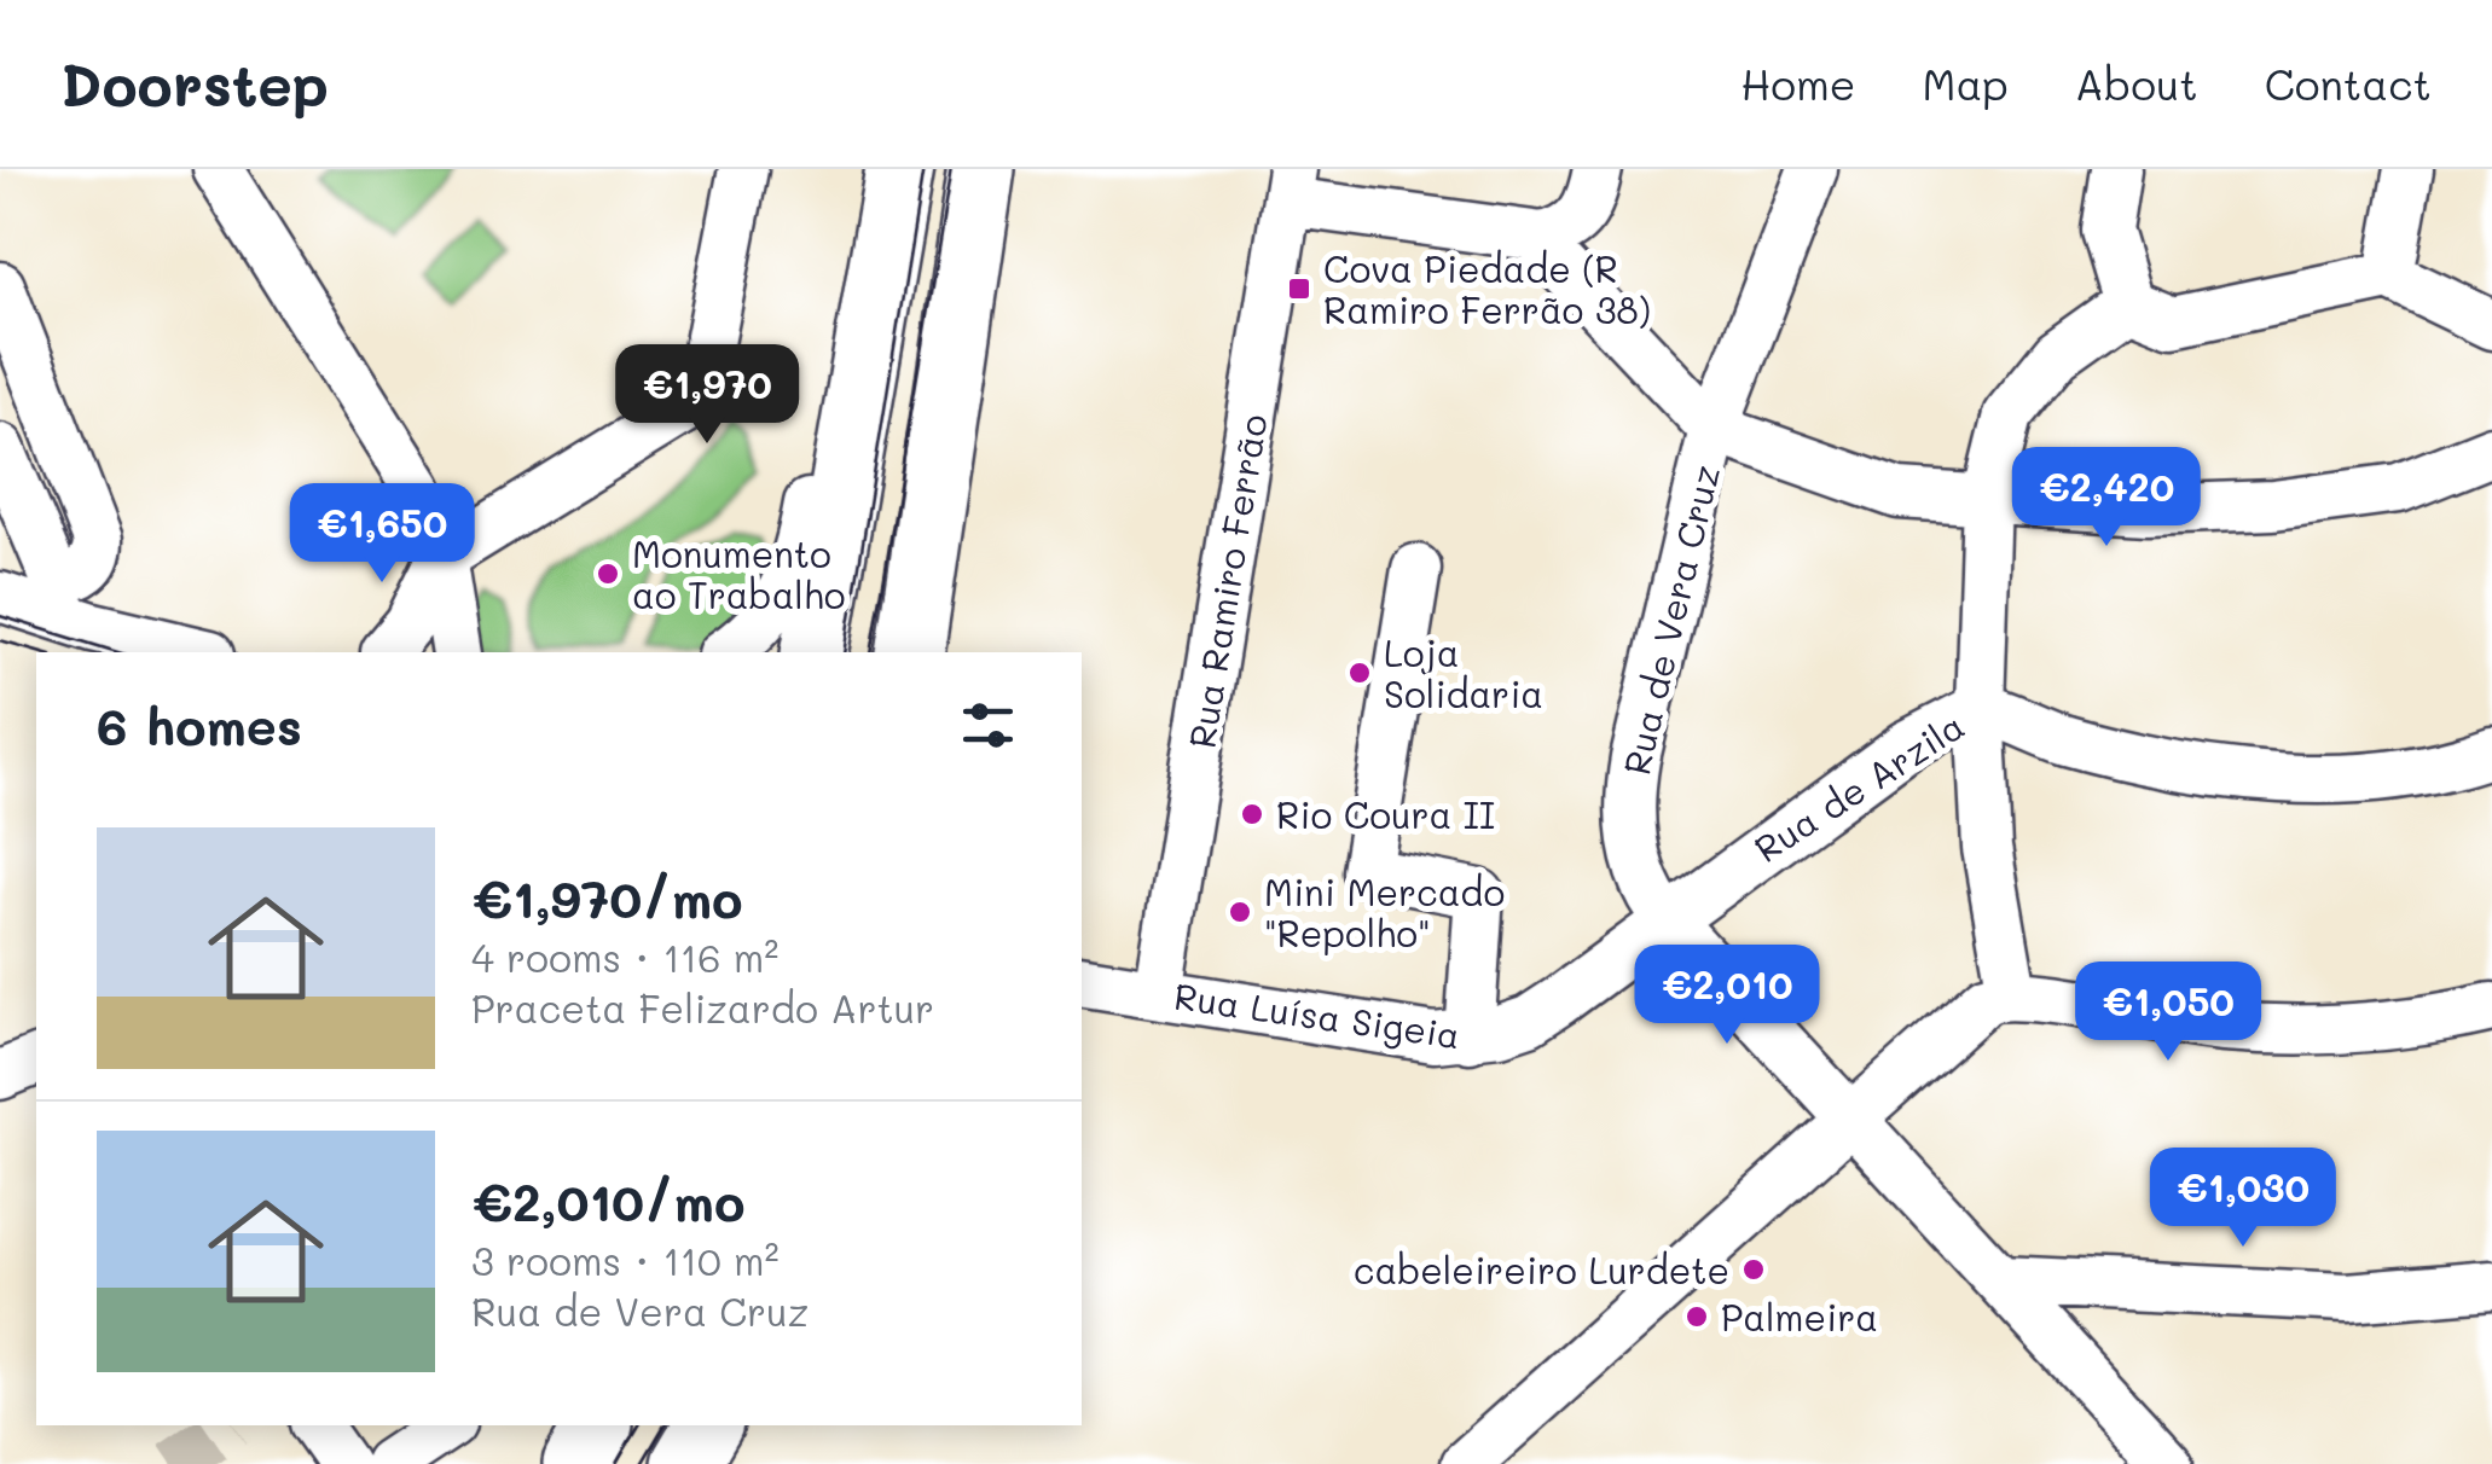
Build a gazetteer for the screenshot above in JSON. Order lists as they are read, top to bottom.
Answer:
{
  "streets": {
    "street": [
      "Rua Ramiro Ferrão",
      "Rua de Vera Cruz",
      "Rua de Arzila",
      "Rua Luísa Sigeia"
    ]
  },
  "crossings": [
    ["Rua Ramiro Ferrão", "Rua Luísa Sigeia"],
    ["Rua de Vera Cruz", "Rua de Arzila"],
    ["Rua de Vera Cruz", "Rua Luísa Sigeia"],
    ["Rua de Arzila", "Rua Luísa Sigeia"]
  ],
  "places": {
    "transit": ["Cova Piedade (R Ramiro Ferrão 38)"],
    "other": [
      "Monumento ao Trabalho",
      "Loja Solidaria",
      "Rio Coura II",
      "Mini Mercado \"Repolho\"",
      "cabeleireiro Lurdete",
      "Palmeira"
    ]
  },
  "page": {
    "header": "Doorstep",
    "nav": [
      "Home",
      "Map",
      "About",
      "Contact"
    ],
    "price": [
      "€1,970",
      "€2,420",
      "€1,650",
      "€2,010",
      "€1,050",
      "€1,030"
    ],
    "heading": "6 homes",
    "list": [
      {
        "name": "€1,970/mo",
        "note": "4 rooms · 116 m² · Praceta Felizardo Artur"
      },
      {
        "name": "€2,010/mo",
        "note": "3 rooms · 110 m² · Rua de Vera Cruz"
      }
    ]
  }
}
